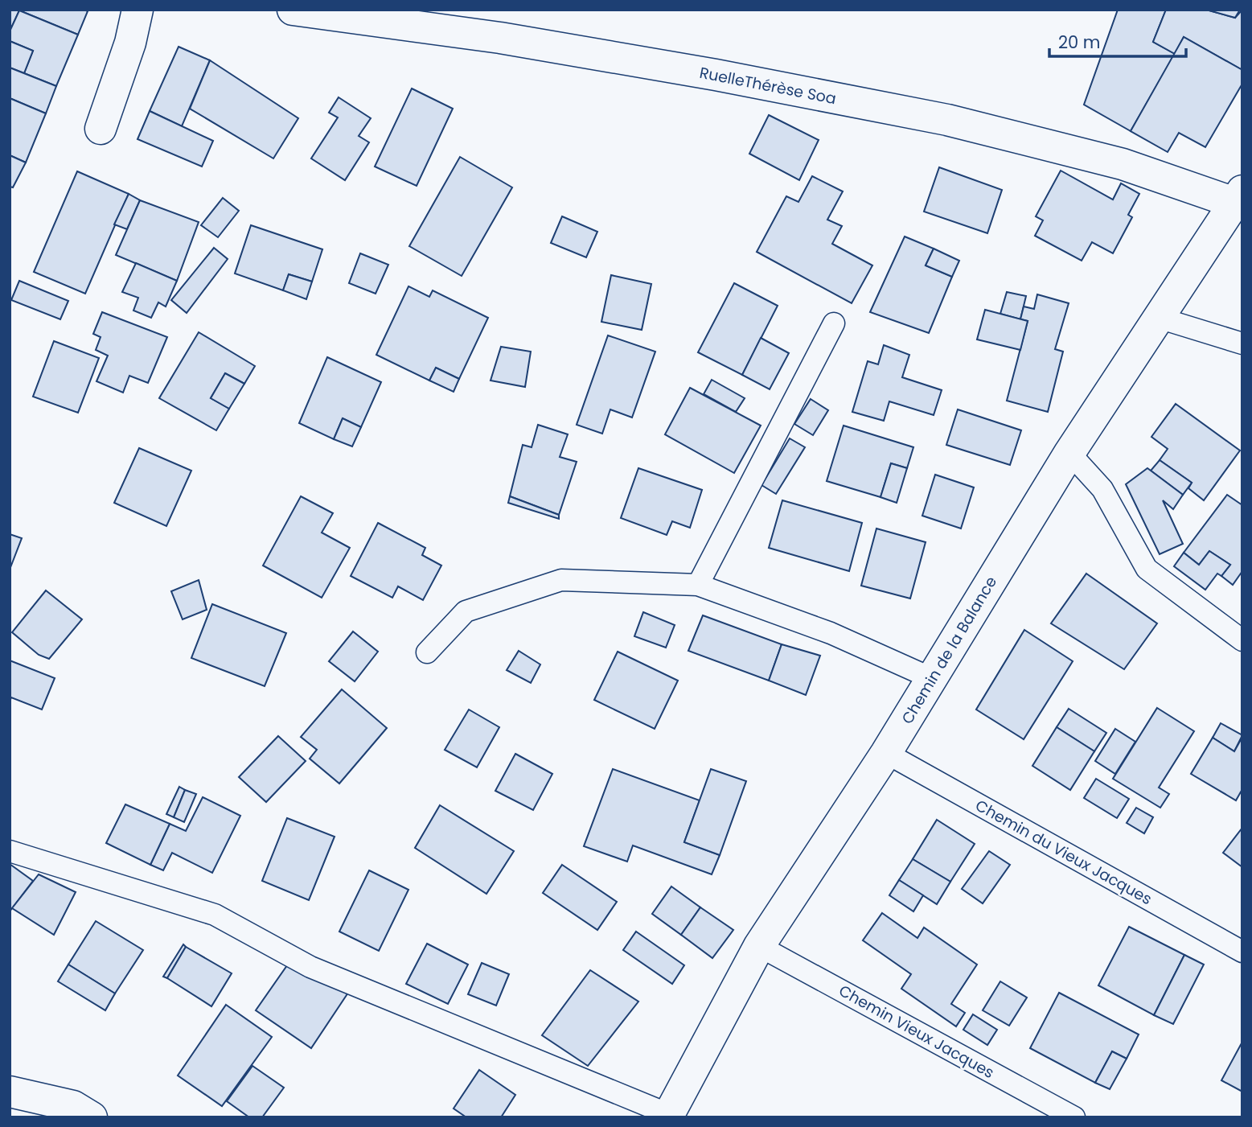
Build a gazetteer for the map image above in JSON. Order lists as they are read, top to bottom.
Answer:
{
  "streets": {
    "street": ["RuelleThérèse Soa", "Chemin de la Balance"],
    "lane": ["Chemin du Vieux Jacques", "Chemin Vieux Jacques"]
  },
  "crossings": [
    ["RuelleThérèse Soa", "Chemin de la Balance"],
    ["Chemin de la Balance", "Chemin du Vieux Jacques"],
    ["Chemin de la Balance", "Chemin Vieux Jacques"]
  ],
  "scale_bar": "20 m"
}
